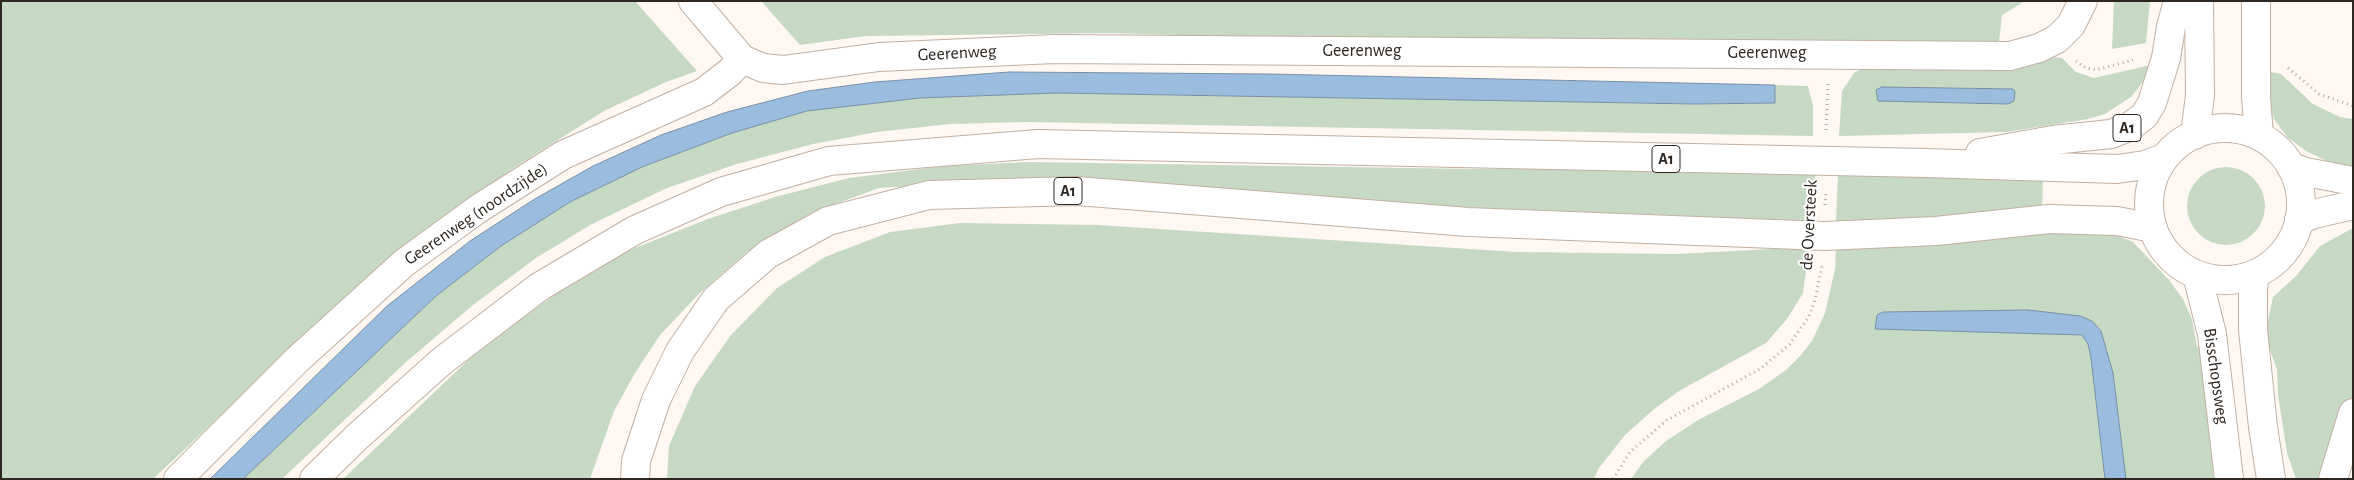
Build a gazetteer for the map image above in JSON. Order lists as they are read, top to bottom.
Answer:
{
  "streets": {
    "main road": [
      "Geerenweg",
      "A1",
      "Geerenweg (noordzijde)",
      "Bisschopsweg"
    ],
    "path": ["de Oversteek"]
  },
  "crossings": [
    ["Geerenweg", "Geerenweg (noordzijde)"],
    ["Geerenweg", "de Oversteek"],
    ["A1", "de Oversteek"],
    ["A1", "Bisschopsweg"]
  ]
}
